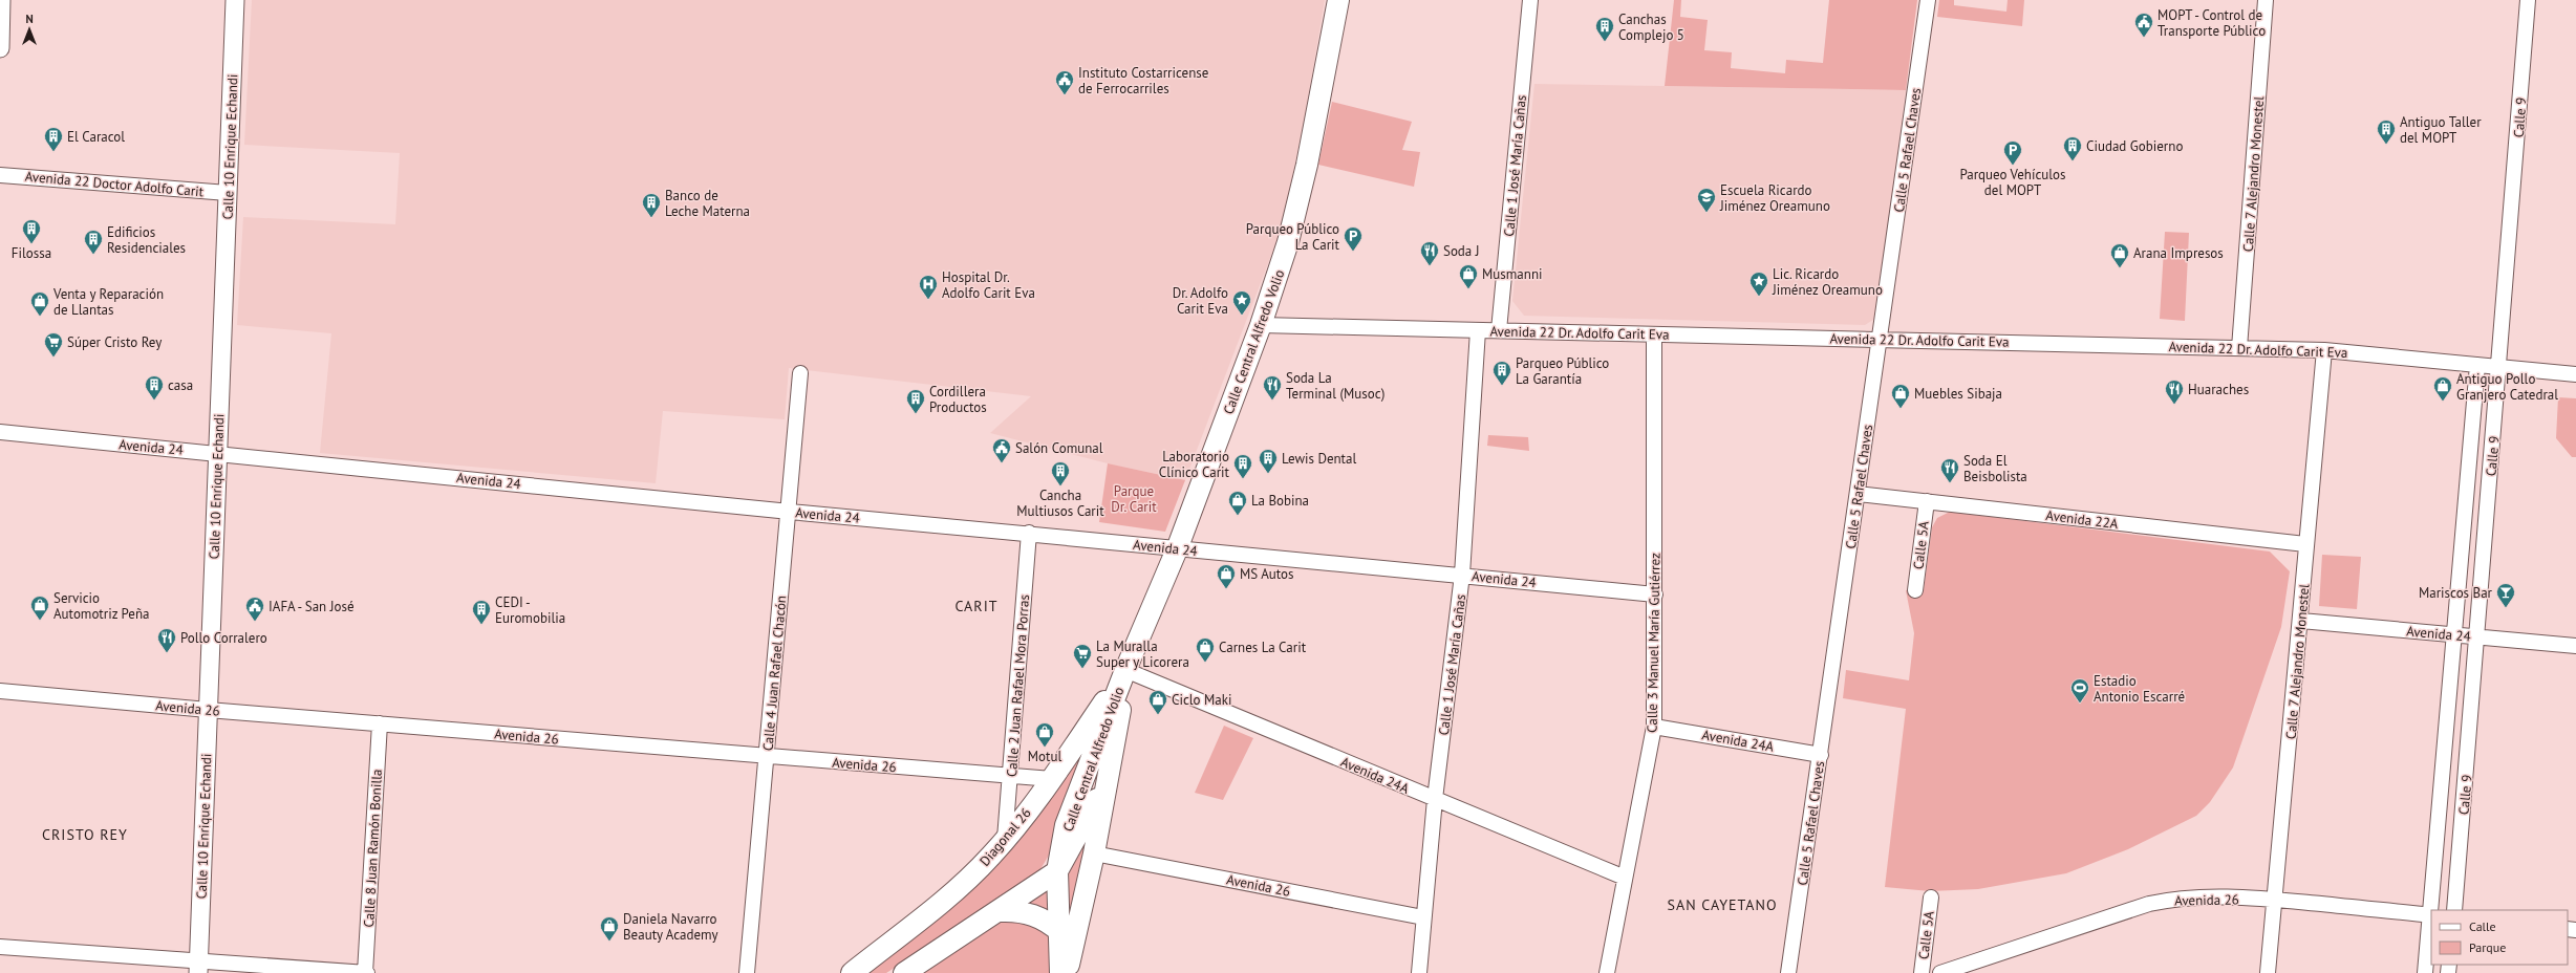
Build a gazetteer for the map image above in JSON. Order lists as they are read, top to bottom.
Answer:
{
  "streets": {
    "main road": ["Calle Central Alfredo Volio", "Diagonal 26"],
    "street": [
      "Calle 9",
      "Calle 10 Enrique Echandi",
      "Calle 5 Rafael Chaves",
      "Calle 1 José María Cañas",
      "Calle 7 Alejandro Monestel",
      "Avenida 22 Doctor Adolfo Carit",
      "Avenida 22 Dr. Adolfo Carit Eva",
      "Avenida 24",
      "Avenida 22A",
      "Calle 5A",
      "Calle 3 Manuel María Gutiérrez",
      "Calle 4 Juan Rafael Chacón",
      "Calle 2 Juan Rafael Mora Porras",
      "Avenida 26",
      "Avenida 24A",
      "Calle 8 Juan Ramón Bonilla"
    ]
  },
  "crossings": [
    ["Calle 9", "Avenida 22 Dr. Adolfo Carit Eva"],
    ["Calle 9", "Avenida 24"],
    ["Calle 9", "Avenida 26"],
    ["Calle 10 Enrique Echandi", "Avenida 22 Doctor Adolfo Carit"],
    ["Calle 10 Enrique Echandi", "Avenida 24"],
    ["Calle 10 Enrique Echandi", "Avenida 26"],
    ["Calle 5 Rafael Chaves", "Avenida 22 Dr. Adolfo Carit Eva"],
    ["Calle 5 Rafael Chaves", "Avenida 22A"],
    ["Calle 5 Rafael Chaves", "Avenida 24A"],
    ["Calle 1 José María Cañas", "Avenida 22 Dr. Adolfo Carit Eva"],
    ["Calle 1 José María Cañas", "Avenida 24"],
    ["Calle 1 José María Cañas", "Avenida 26"],
    ["Calle 1 José María Cañas", "Avenida 24A"],
    ["Calle 7 Alejandro Monestel", "Avenida 22 Dr. Adolfo Carit Eva"],
    ["Calle 7 Alejandro Monestel", "Avenida 24"],
    ["Calle 7 Alejandro Monestel", "Avenida 22A"],
    ["Calle 7 Alejandro Monestel", "Avenida 26"],
    ["Avenida 22 Dr. Adolfo Carit Eva", "Calle Central Alfredo Volio"],
    ["Avenida 22 Dr. Adolfo Carit Eva", "Calle 3 Manuel María Gutiérrez"],
    ["Calle Central Alfredo Volio", "Avenida 24"],
    ["Calle Central Alfredo Volio", "Avenida 26"],
    ["Calle Central Alfredo Volio", "Avenida 24A"],
    ["Calle Central Alfredo Volio", "Diagonal 26"],
    ["Avenida 24", "Calle 3 Manuel María Gutiérrez"],
    ["Avenida 24", "Calle 4 Juan Rafael Chacón"],
    ["Avenida 24", "Calle 2 Juan Rafael Mora Porras"],
    ["Avenida 22A", "Calle 5A"],
    ["Calle 3 Manuel María Gutiérrez", "Avenida 24A"],
    ["Calle 4 Juan Rafael Chacón", "Avenida 26"],
    ["Calle 2 Juan Rafael Mora Porras", "Avenida 26"],
    ["Calle 2 Juan Rafael Mora Porras", "Diagonal 26"],
    ["Avenida 26", "Diagonal 26"],
    ["Avenida 26", "Calle 8 Juan Ramón Bonilla"],
    ["Avenida 24A", "Diagonal 26"]
  ],
  "districts": ["CARIT", "CRISTO REY", "SAN CAYETANO"],
  "parks": ["Parque Dr. Carit"],
  "places": {
    "public building": [
      "MOPT - Control de Transporte Público",
      "Instituto Costarricense de Ferrocarriles",
      "Salón Comunal",
      "IAFA - San José"
    ],
    "building": [
      "Canchas Complejo 5",
      "Antiguo Taller del MOPT",
      "El Caracol",
      "Ciudad Gobierno",
      "Banco de Leche Materna",
      "Filossa",
      "Edificios Residenciales",
      "Parqueo Público La Garantía",
      "casa",
      "Cordillera Productos",
      "Lewis Dental",
      "Laboratorio Clínico Carit",
      "Cancha Multiusos Carit",
      "CEDI - Euromobilia"
    ],
    "parking": ["Parqueo Vehículos del MOPT", "Parqueo Público La Carit"],
    "school or university": ["Escuela Ricardo Jiménez Oreamuno"],
    "restaurant": [
      "Soda J",
      "Soda La Terminal (Musoc)",
      "Huaraches",
      "Soda El Beisbolista",
      "Pollo Corralero"
    ],
    "shop": [
      "Arana Impresos",
      "Musmanni",
      "Venta y Reparación de Llantas",
      "Antiguo Pollo Granjero Catedral",
      "Muebles Sibaja",
      "La Bobina",
      "MS Autos",
      "Servicio Automotriz Peña",
      "Carnes La Carit",
      "Ciclo Maki",
      "Motul",
      "Daniela Navarro Beauty Academy"
    ],
    "place": ["Lic. Ricardo Jiménez Oreamuno", "Dr. Adolfo Carit Eva"],
    "hospital": ["Hospital Dr. Adolfo Carit Eva"],
    "supermarket": ["Súper Cristo Rey", "La Muralla Super y Licorera"],
    "bar": ["Mariscos Bar"],
    "sports": ["Estadio Antonio Escarré"]
  },
  "legend": ["Calle", "Parque"],
  "north": "top"
}
